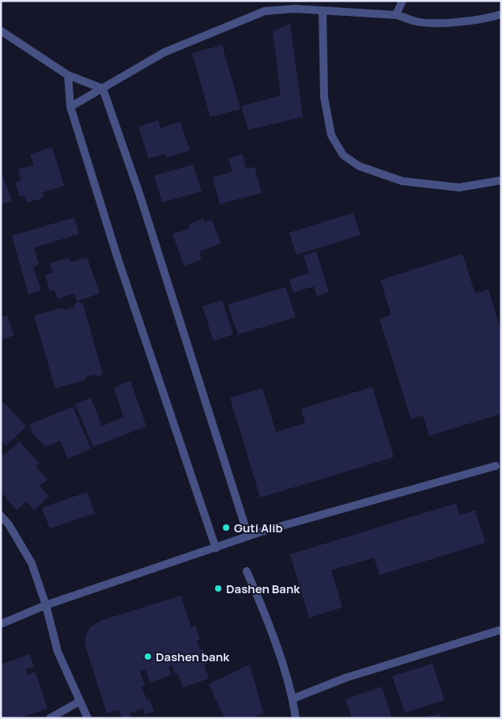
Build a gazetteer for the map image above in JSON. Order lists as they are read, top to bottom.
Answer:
{
  "places": ["Guti Alib", "Dashen Bank", "Dashen bank"]
}
